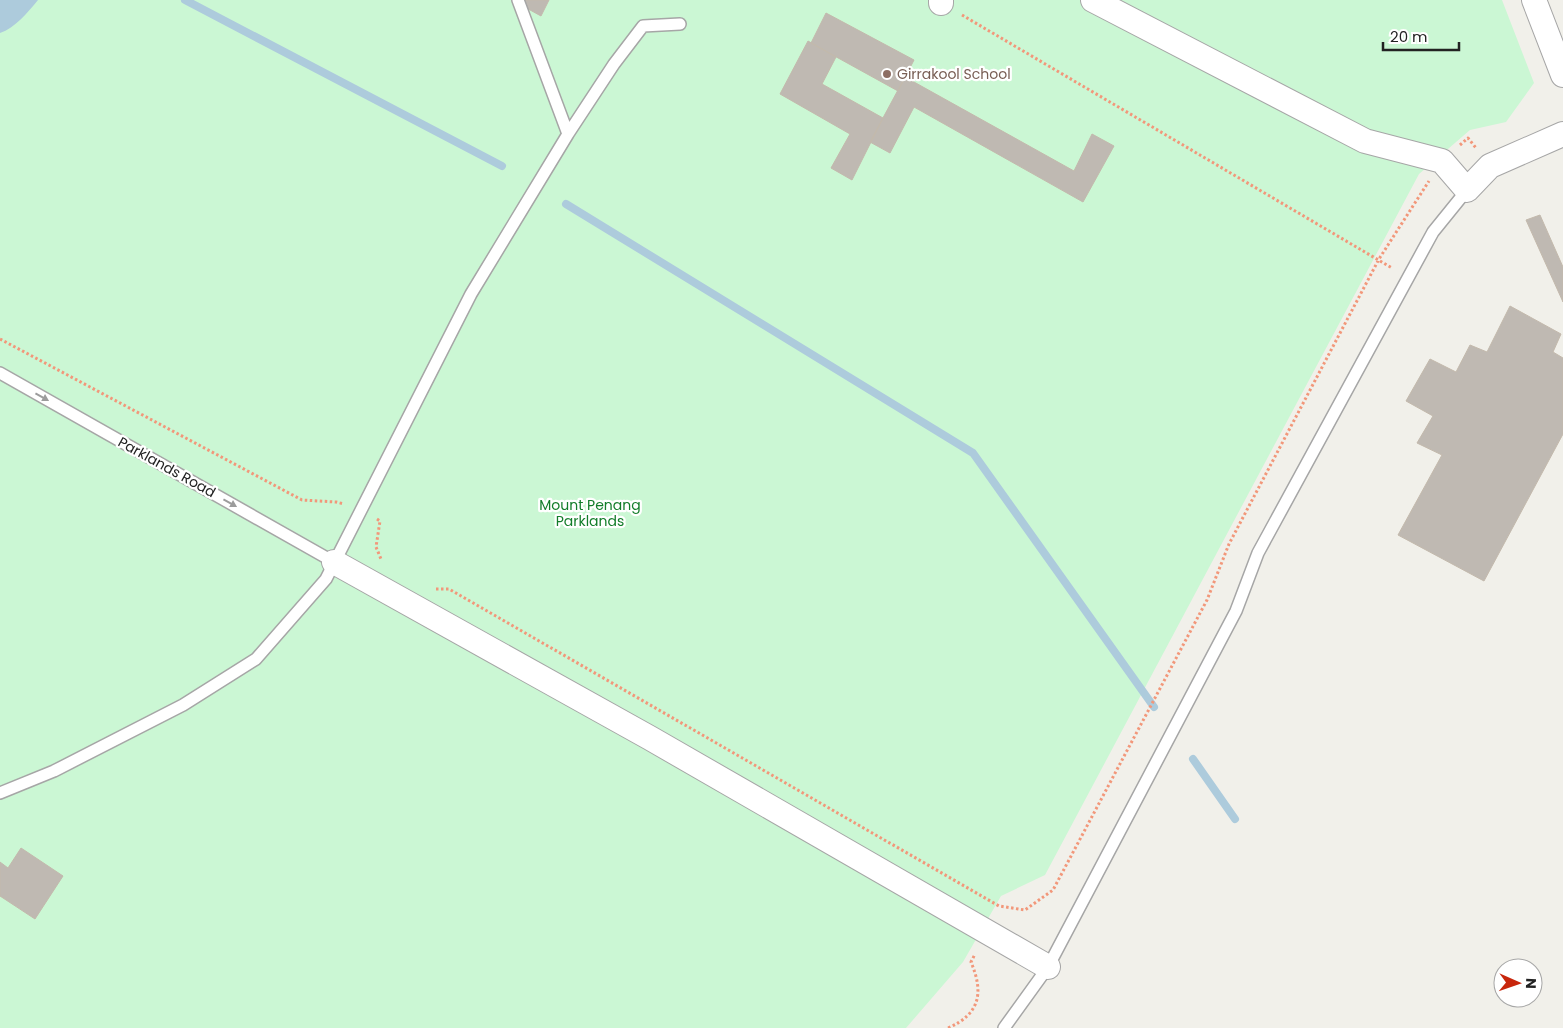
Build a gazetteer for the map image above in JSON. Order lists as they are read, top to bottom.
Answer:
{
  "streets": {
    "lane": ["Parklands Road"]
  },
  "one_way": ["Parklands Road"],
  "parks": ["Mount Penang Parklands"],
  "places": ["Girrakool School"],
  "scale_bar": "20 m",
  "north": "right"
}
